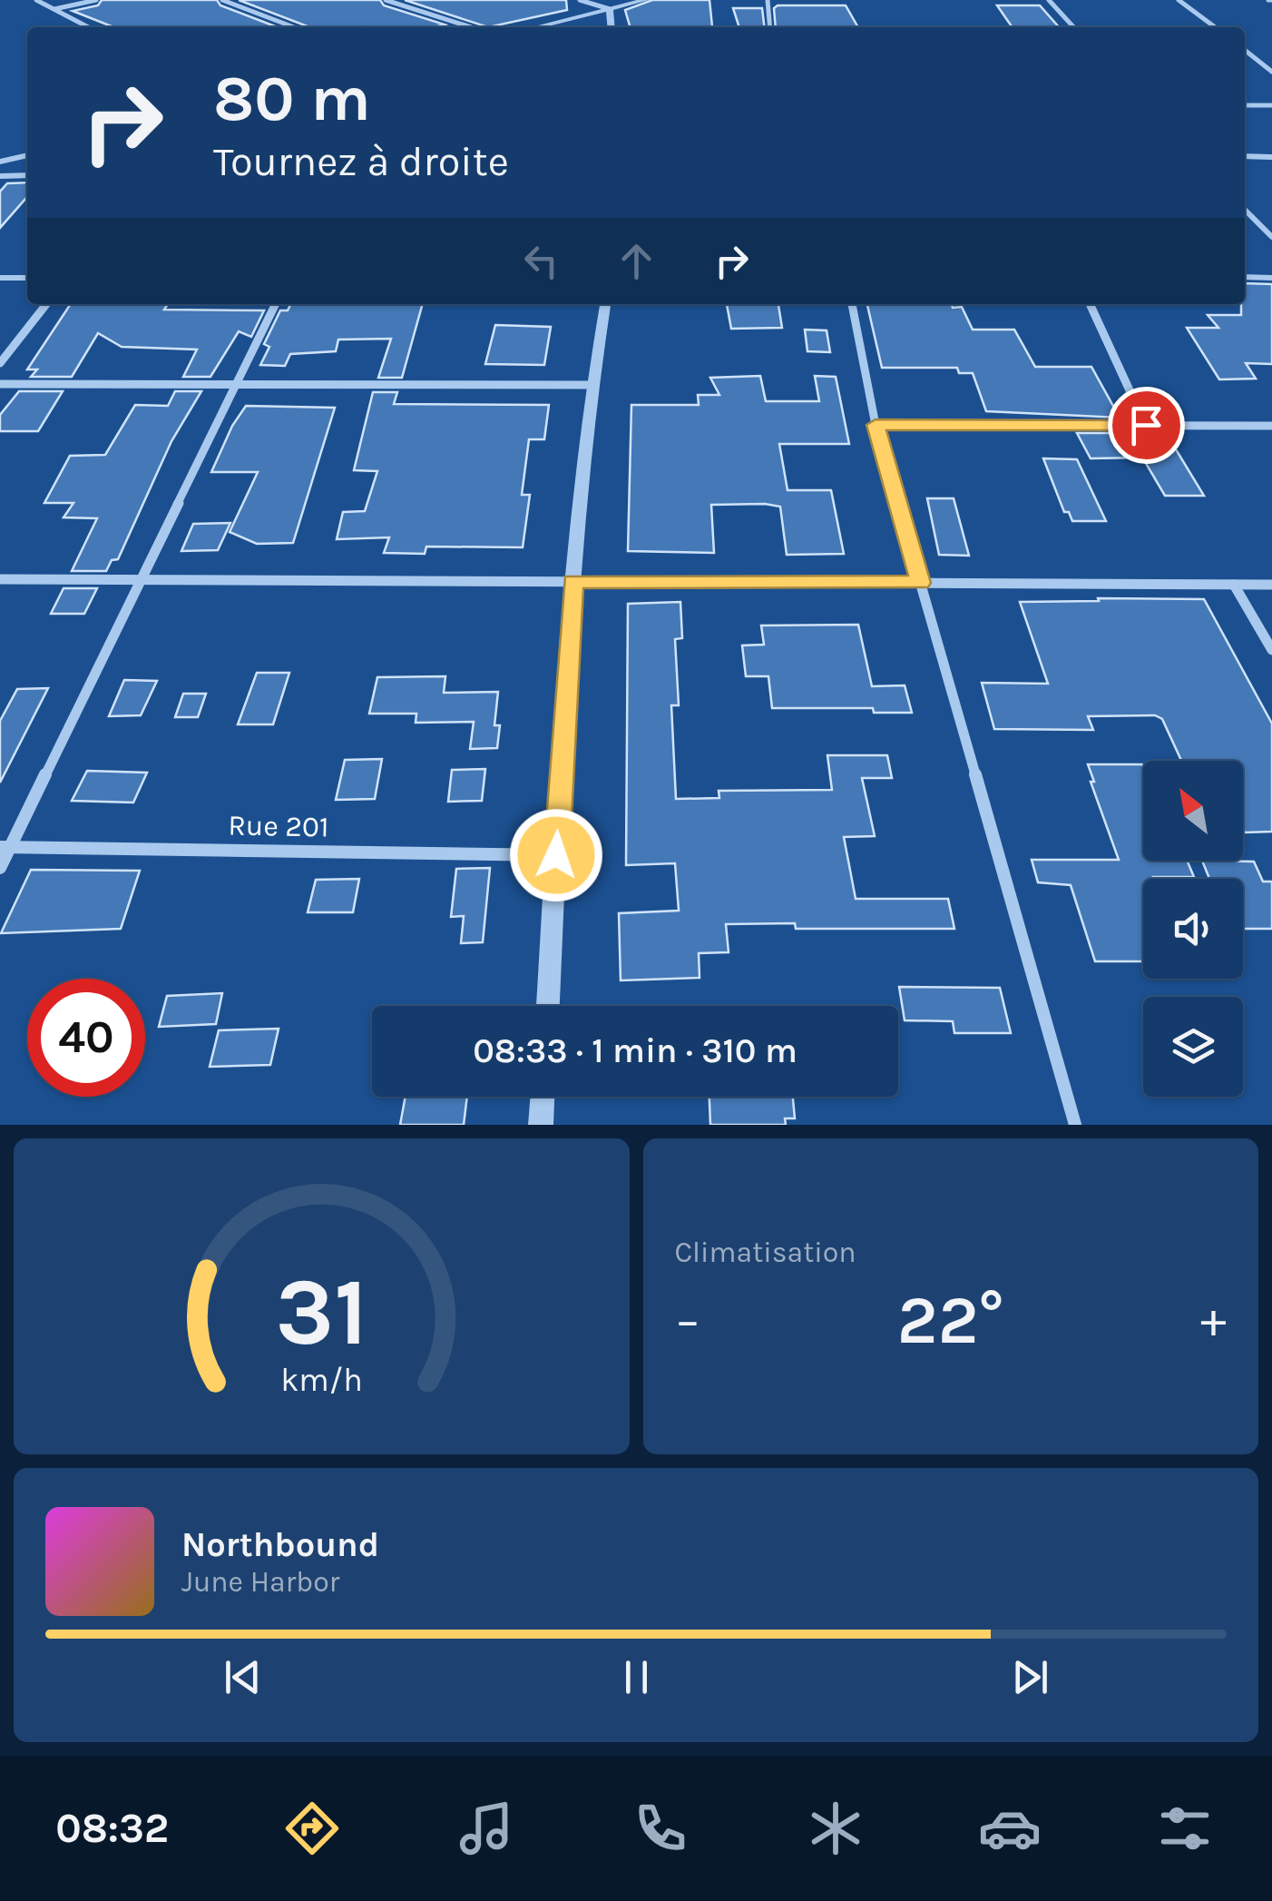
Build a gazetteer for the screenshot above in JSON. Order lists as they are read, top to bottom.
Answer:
{
  "streets": {
    "street": ["Rue 201"]
  },
  "north": "top left",
  "page": {
    "turn": ["80 m", "Tournez à droite"],
    "limit": "40",
    "trip": "08:33 · 1 min · 310 m",
    "tile": "Climatisation",
    "heat": ["−", "22°", "+"],
    "song": ["Northbound", "June Harbor"],
    "tabs": "08:32",
    "gauge": ["31", "km/h"]
  }
}
